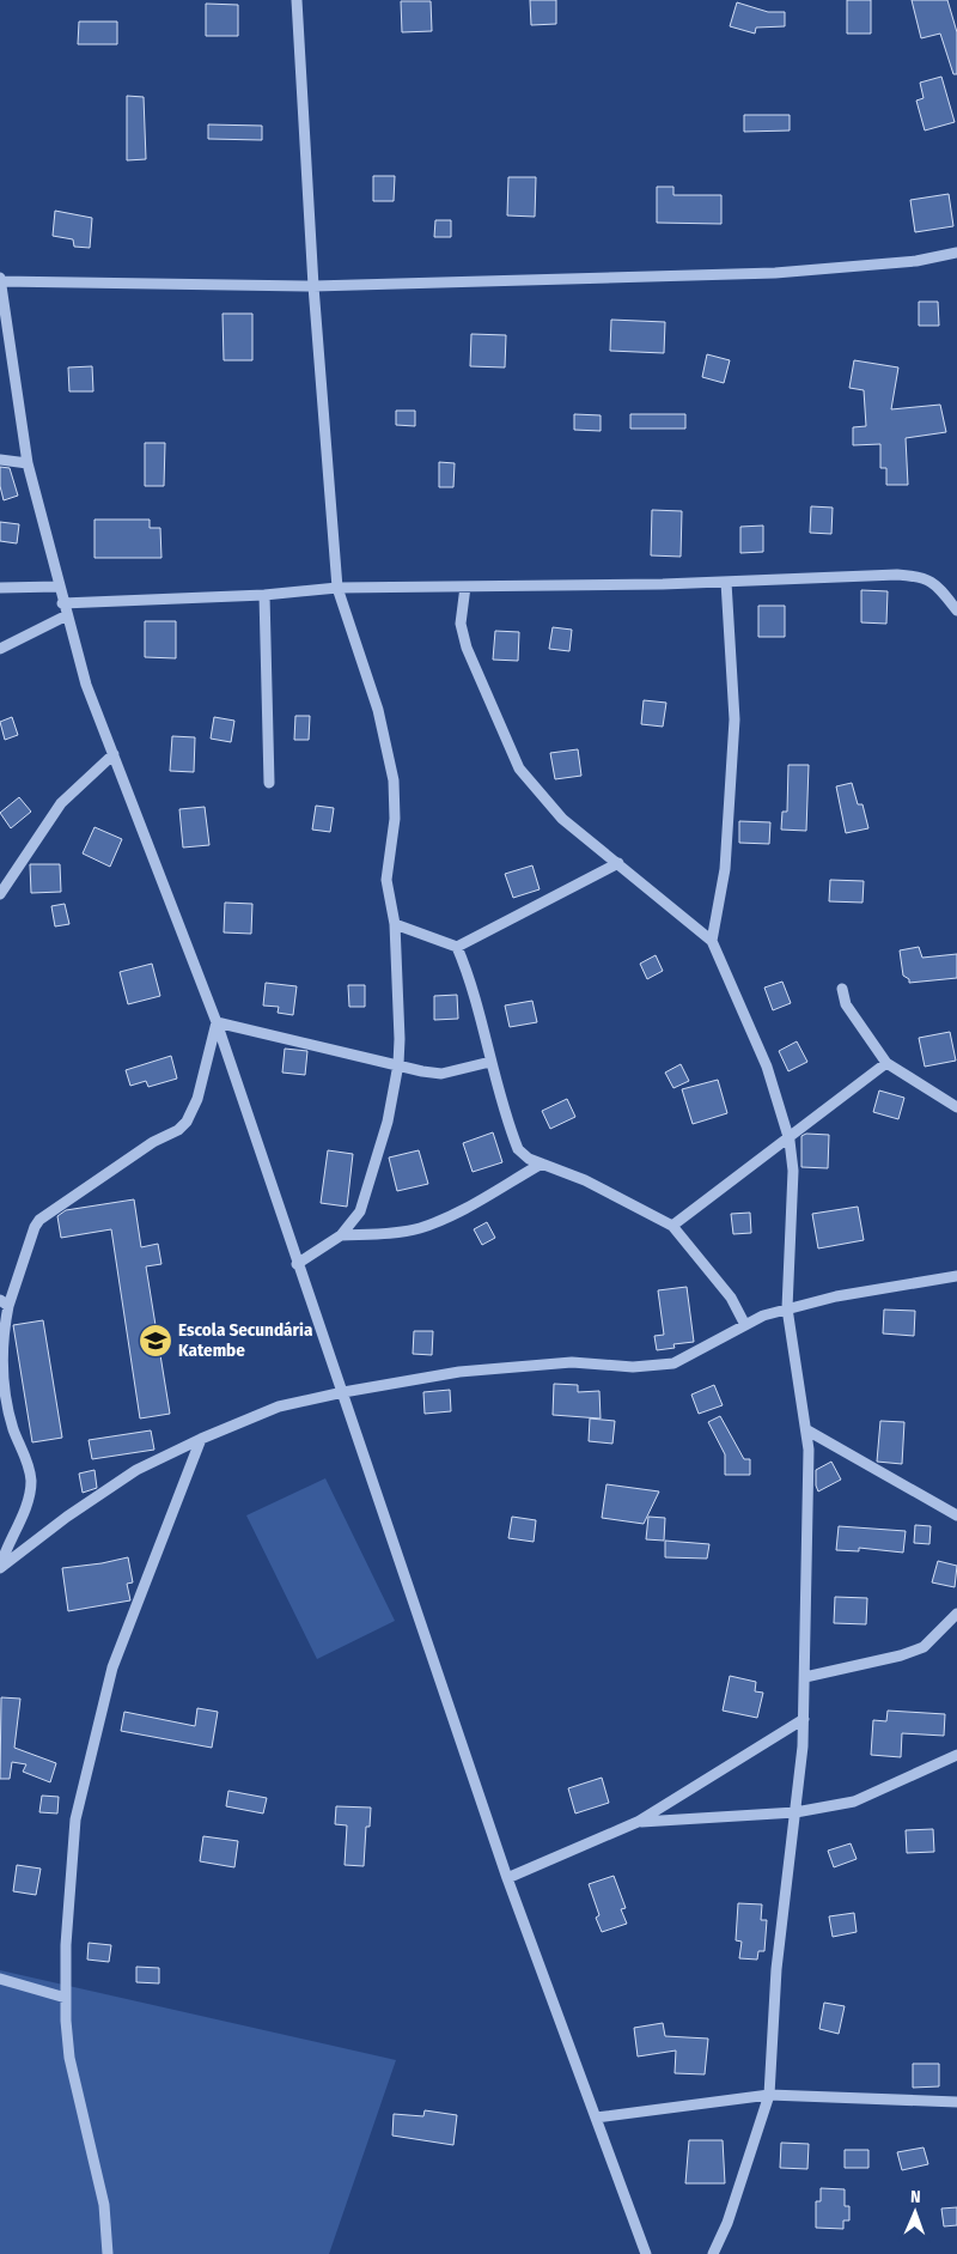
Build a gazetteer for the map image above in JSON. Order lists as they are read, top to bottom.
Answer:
{
  "places": {
    "school or university": ["Escola Secundária Katembe"]
  },
  "north": "top"
}
